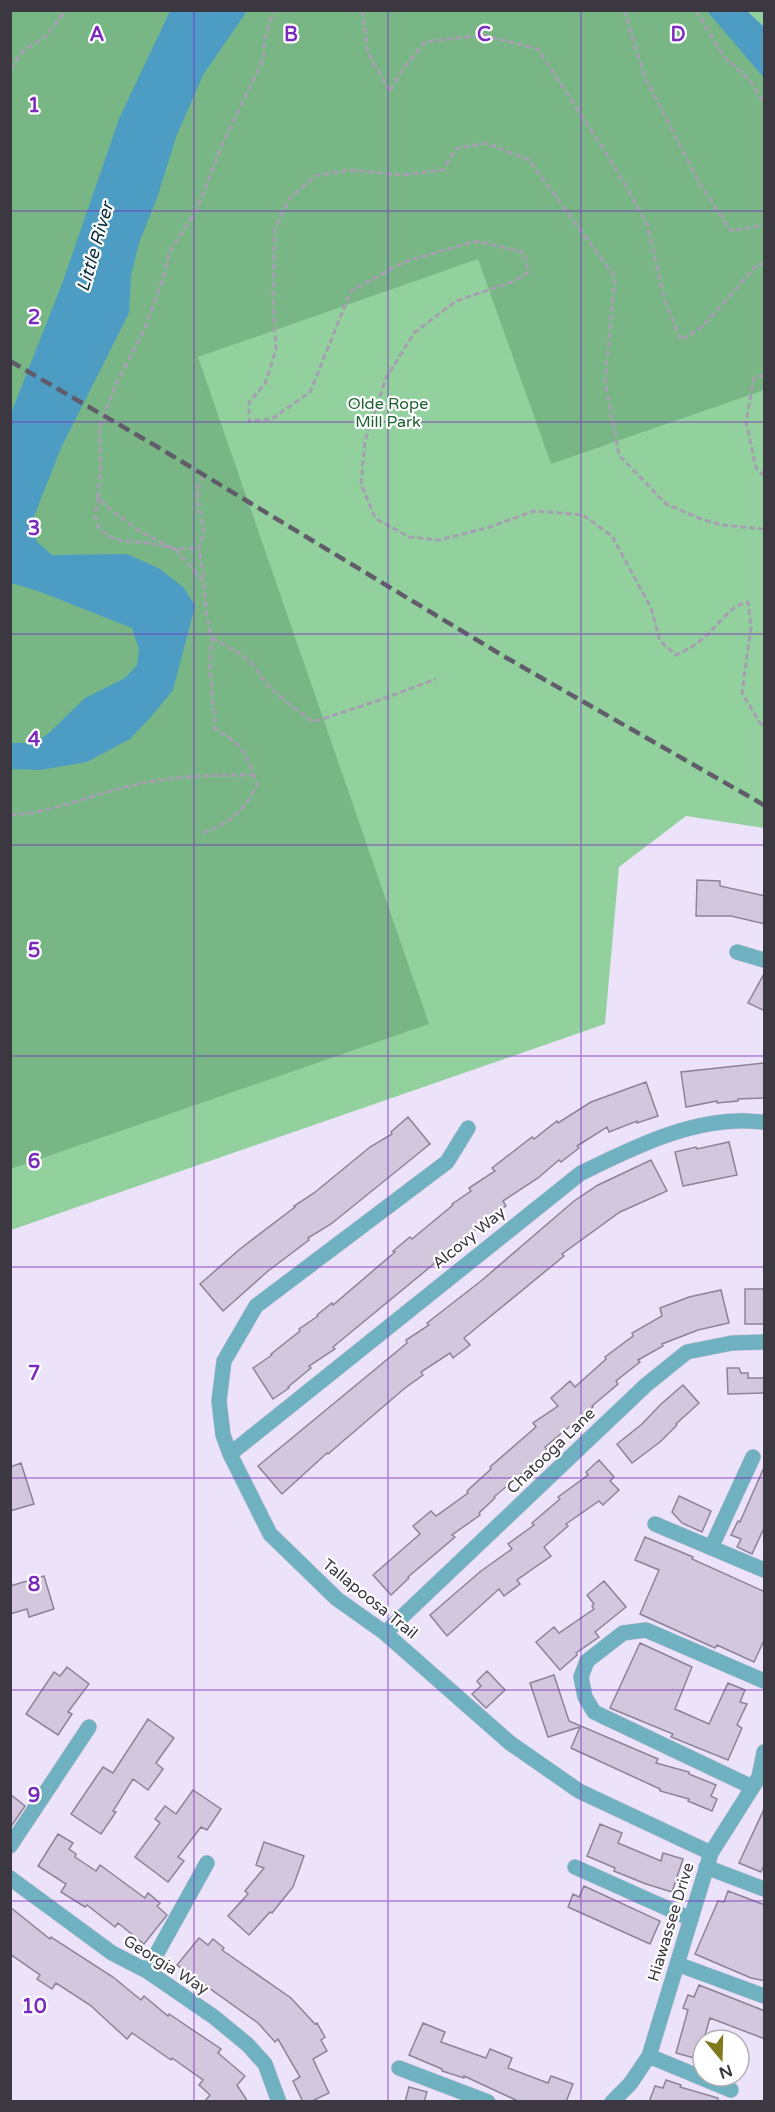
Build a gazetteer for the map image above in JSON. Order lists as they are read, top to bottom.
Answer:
{
  "streets": {
    "street": [
      "Alcovy Way",
      "Chatooga Lane",
      "Tallapoosa Trail",
      "Hiawassee Drive",
      "Georgia Way"
    ]
  },
  "crossings": [
    ["Alcovy Way", "Tallapoosa Trail"],
    ["Chatooga Lane", "Tallapoosa Trail"],
    ["Tallapoosa Trail", "Hiawassee Drive"]
  ],
  "water": ["Little River"],
  "parks": ["Olde Rope Mill Park"],
  "north": "bottom",
  "grid": {
    "columns": [
      "A",
      "B",
      "C",
      "D"
    ],
    "rows": [
      "1",
      "2",
      "3",
      "4",
      "5",
      "6",
      "7",
      "8",
      "9",
      "10"
    ]
  }
}
